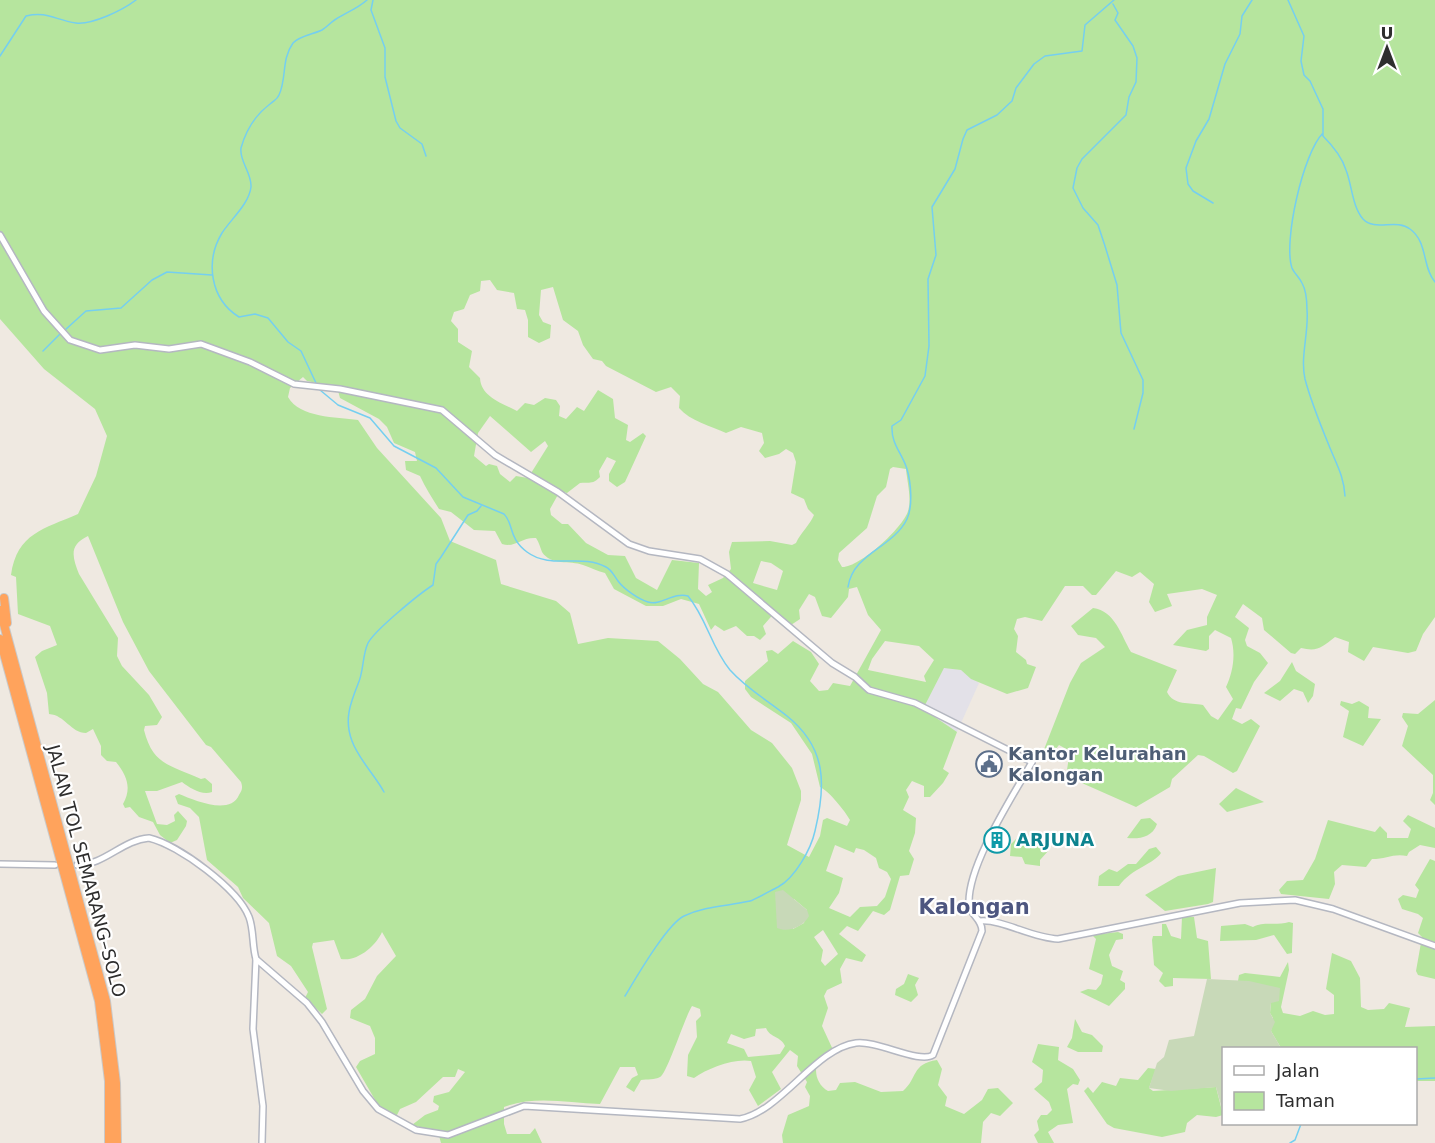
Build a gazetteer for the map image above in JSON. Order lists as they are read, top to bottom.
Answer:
{
  "streets": {
    "highway": ["JALAN TOL SEMARANG–SOLO"]
  },
  "districts": ["Kalongan"],
  "places": {
    "public building": ["Kantor Kelurahan Kalongan"],
    "building": ["ARJUNA"]
  },
  "legend": ["Jalan", "Taman"],
  "north": "top"
}
